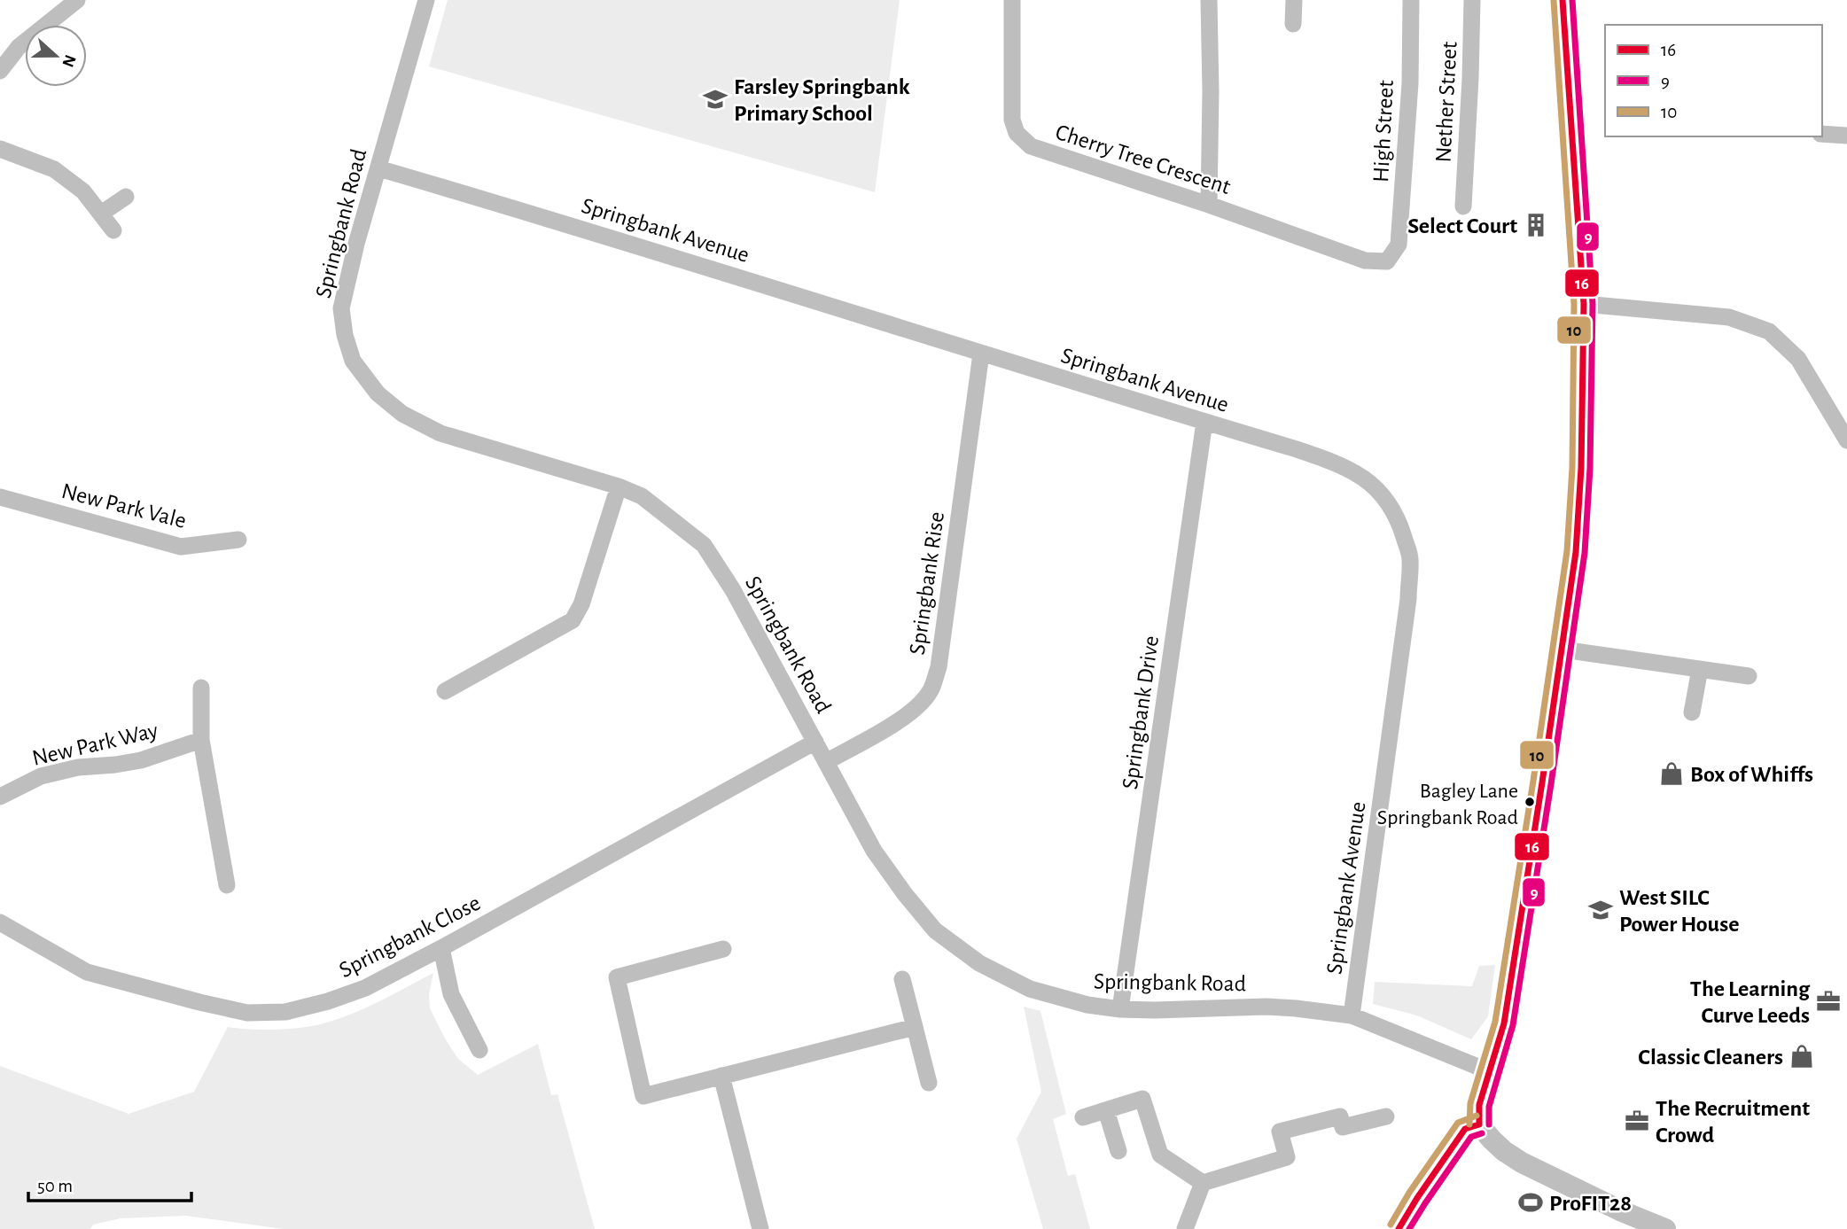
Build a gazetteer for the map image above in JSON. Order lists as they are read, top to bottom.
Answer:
{
  "streets": {
    "street": [
      "Nether Street",
      "High Street",
      "Cherry Tree Crescent",
      "Springbank Road",
      "Springbank Avenue",
      "New Park Vale",
      "Springbank Rise",
      "Springbank Drive",
      "New Park Way",
      "Springbank Close"
    ]
  },
  "crossings": [
    ["High Street", "Cherry Tree Crescent"],
    ["Springbank Road", "Springbank Avenue"],
    ["Springbank Road", "Springbank Rise"],
    ["Springbank Road", "Springbank Drive"],
    ["Springbank Road", "Springbank Close"],
    ["Springbank Avenue", "Springbank Rise"],
    ["Springbank Avenue", "Springbank Drive"]
  ],
  "places": {
    "school or university": ["Farsley Springbank Primary School", "West SILC Power House"],
    "building": ["Select Court"],
    "shop": ["Box of Whiffs", "Classic Cleaners"],
    "other": ["Bagley Lane Springbank Road"],
    "office": ["The Learning Curve Leeds", "The Recruitment Crowd"],
    "sports": ["ProFIT28"]
  },
  "lines": ["transit line 16", "transit line 9", "transit line 10"],
  "legend": ["16", "9", "10"],
  "scale_bar": "50 m",
  "north": "right"
}
